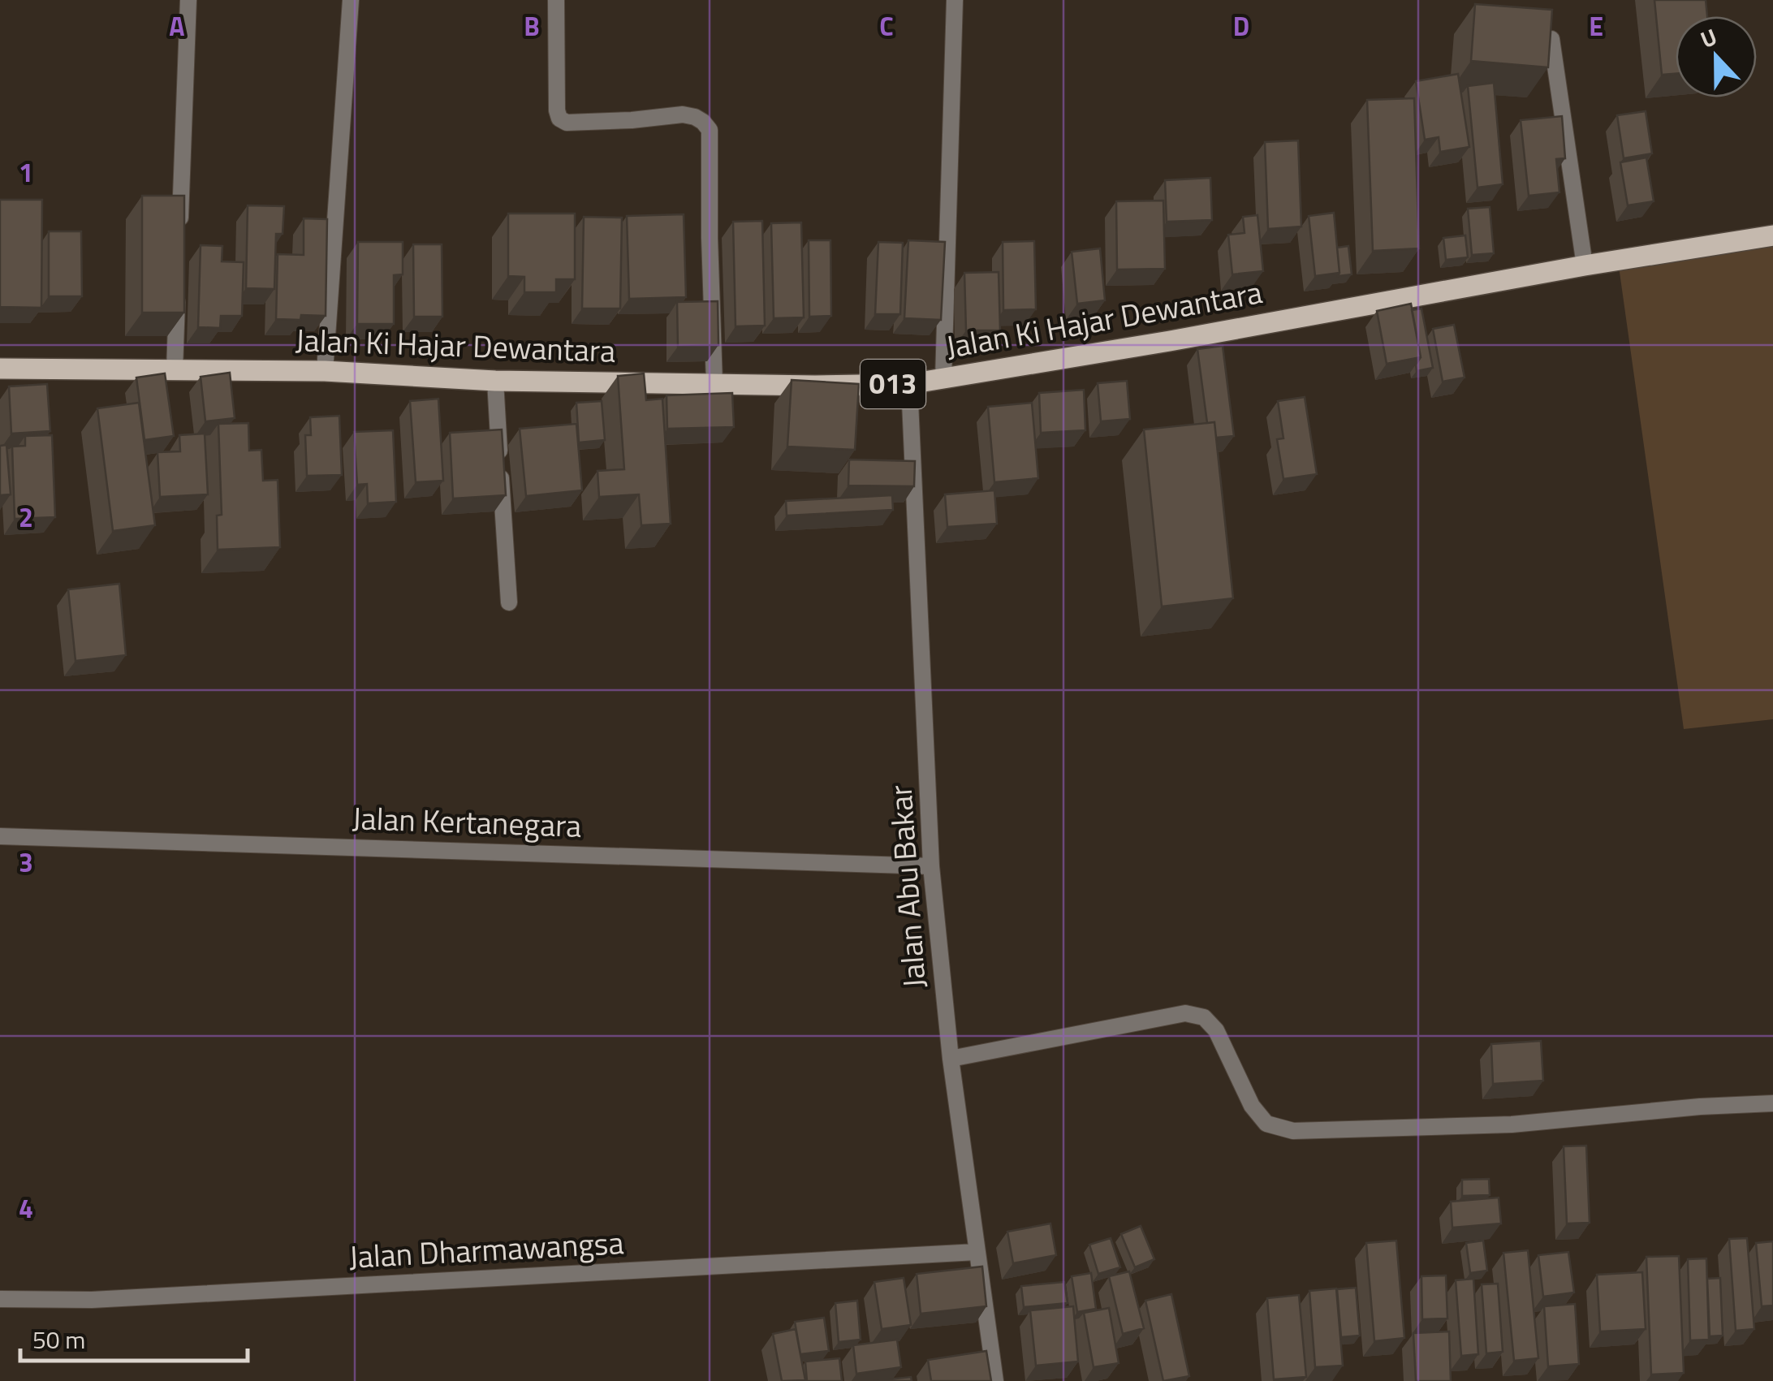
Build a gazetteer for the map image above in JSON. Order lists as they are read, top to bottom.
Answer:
{
  "streets": {
    "main road": ["Jalan Ki Hajar Dewantara", "013"],
    "street": ["Jalan Kertanegara", "Jalan Abu Bakar", "Jalan Dharmawangsa"]
  },
  "crossings": [
    ["Jalan Ki Hajar Dewantara", "Jalan Abu Bakar"],
    ["Jalan Kertanegara", "Jalan Abu Bakar"],
    ["Jalan Abu Bakar", "Jalan Dharmawangsa"]
  ],
  "scale_bar": "50 m",
  "north": "top",
  "grid": {
    "columns": [
      "A",
      "B",
      "C",
      "D",
      "E"
    ],
    "rows": [
      "1",
      "2",
      "3",
      "4"
    ]
  }
}
